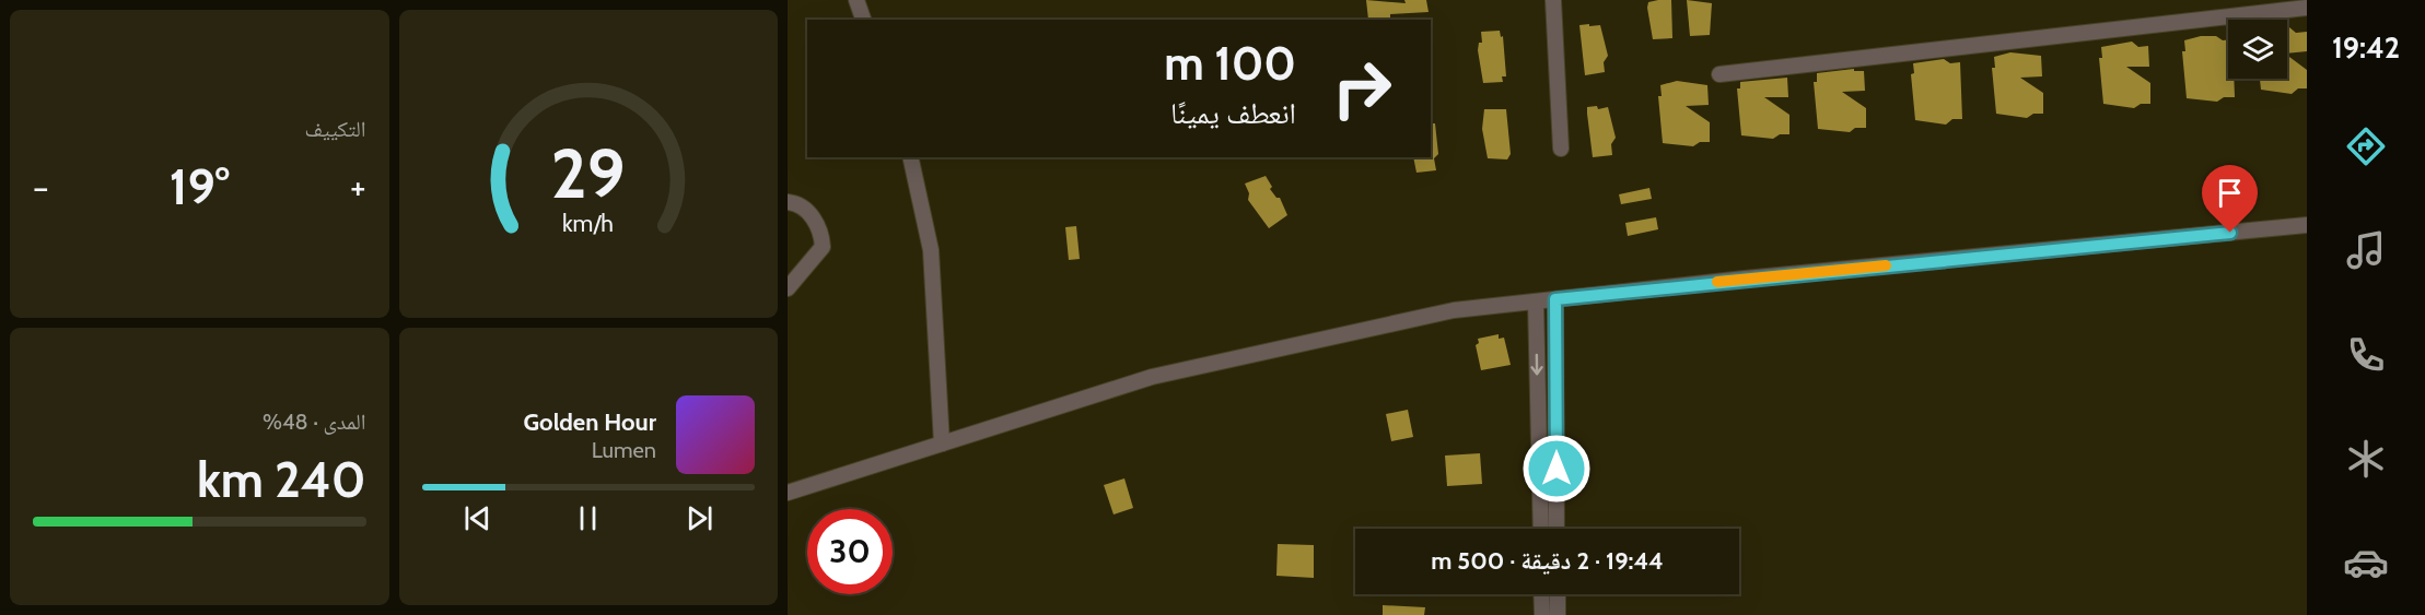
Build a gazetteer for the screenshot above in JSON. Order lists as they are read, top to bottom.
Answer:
{
  "page": {
    "tabs": "19:42",
    "tile": [
      "التكييف",
      ["المدى · 48%", "240 km"]
    ],
    "turn": ["100 m", "انعطف يمينًا"],
    "heat": ["−", "19°", "+"],
    "song": ["Golden Hour", "Lumen"],
    "limit": "30",
    "trip": "19:44 · 2 دقيقة · 500 m",
    "gauge": ["29", "km/h"]
  }
}
